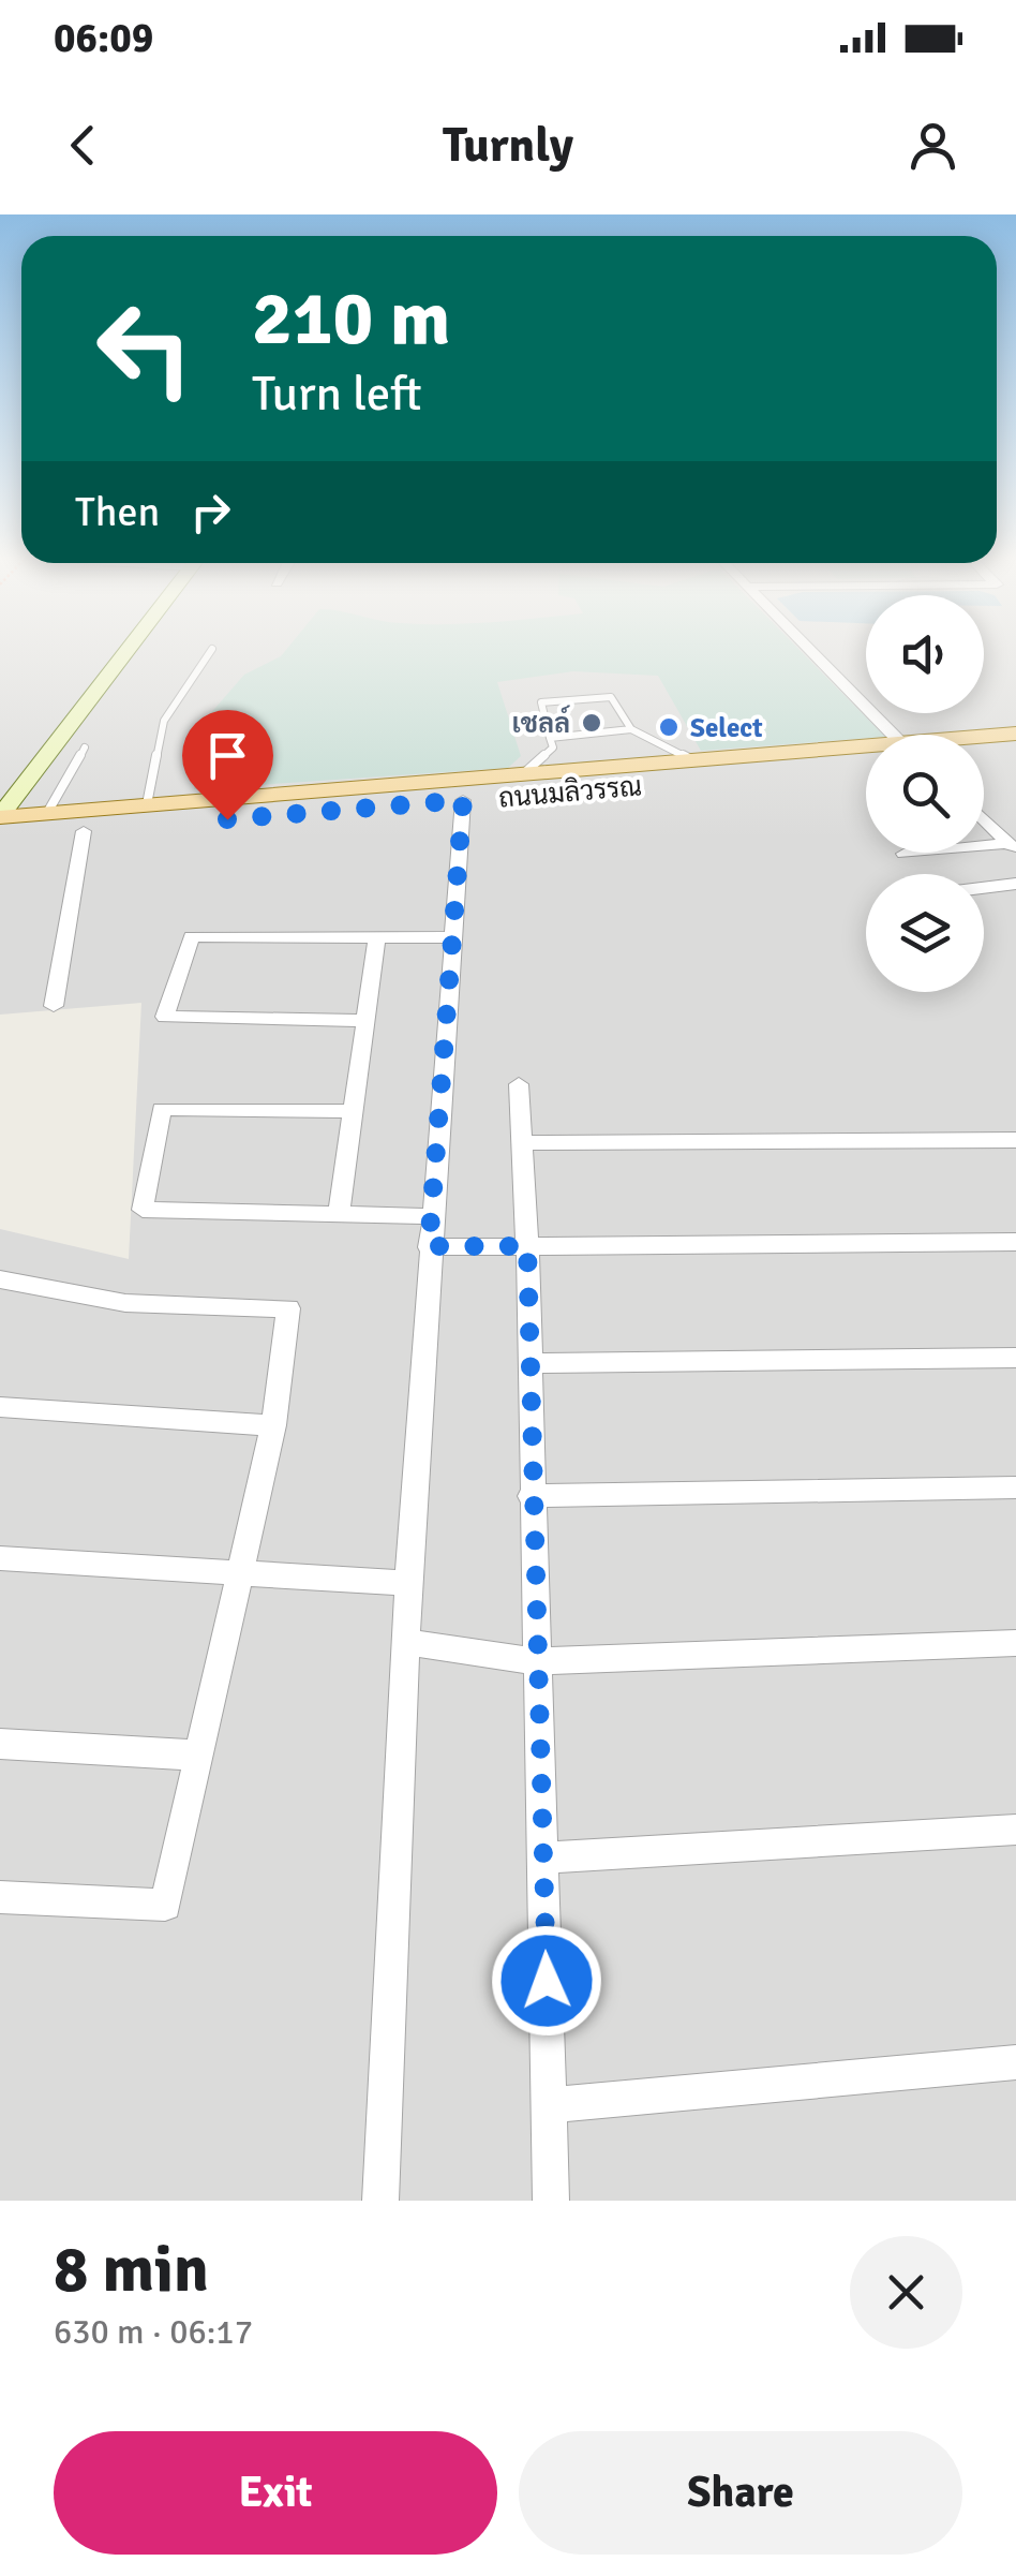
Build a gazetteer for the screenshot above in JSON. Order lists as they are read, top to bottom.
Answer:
{
  "streets": {
    "main road": ["ถนนมลิวรรณ"]
  },
  "places": ["เชลล์", "Select"],
  "page": {
    "status": "06:09",
    "header": "Turnly",
    "turn": ["210 m", "Turn left"],
    "then": "Then",
    "heading": ["8 min", "630 m · 06:17"],
    "buttons": ["Exit", "Share"]
  }
}
